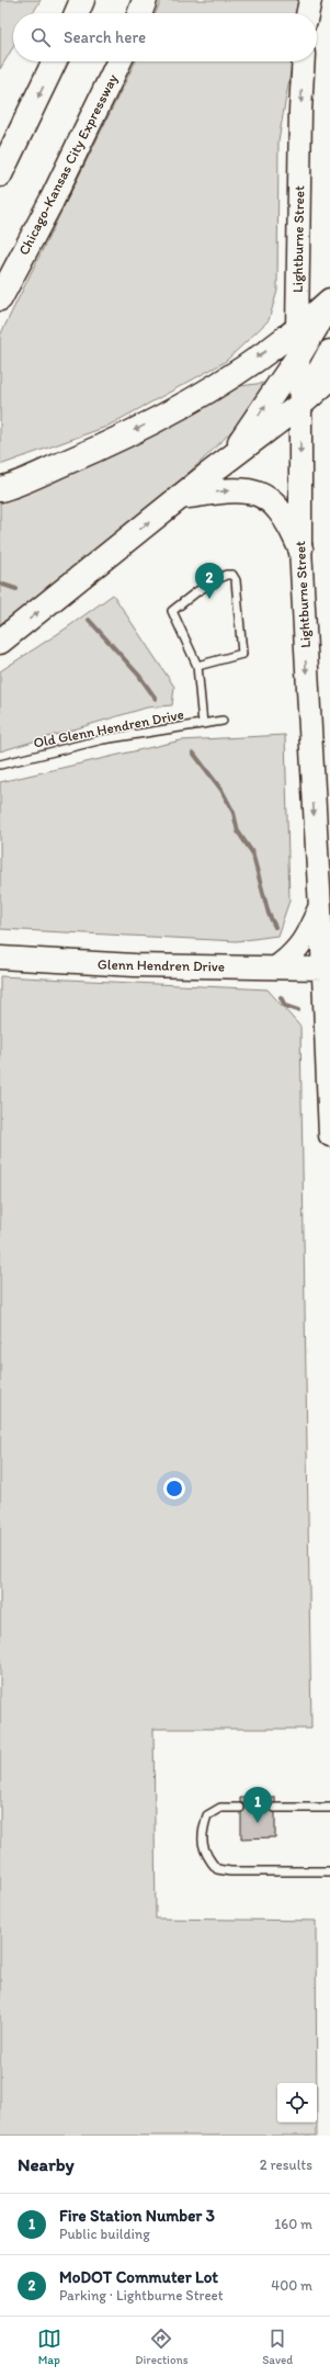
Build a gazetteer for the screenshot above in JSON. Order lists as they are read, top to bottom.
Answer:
{
  "streets": {
    "highway": ["Chicago-Kansas City Expressway"],
    "main road": ["Lightburne Street", "Glenn Hendren Drive"],
    "lane": ["Old Glenn Hendren Drive"]
  },
  "crossings": [
    ["Lightburne Street", "Glenn Hendren Drive"]
  ],
  "one_way": ["Lightburne Street"],
  "page": {
    "search": "Search here",
    "pins": ["2", "1"],
    "heading": ["Nearby", "2 results"],
    "list": [
      {
        "mark": "1",
        "name": "Fire Station Number 3",
        "note": "Public building",
        "value": "160 m"
      },
      {
        "mark": "2",
        "name": "MoDOT Commuter Lot",
        "note": "Parking · Lightburne Street",
        "value": "400 m"
      }
    ],
    "nav": ["Map", "Directions", "Saved"]
  }
}
